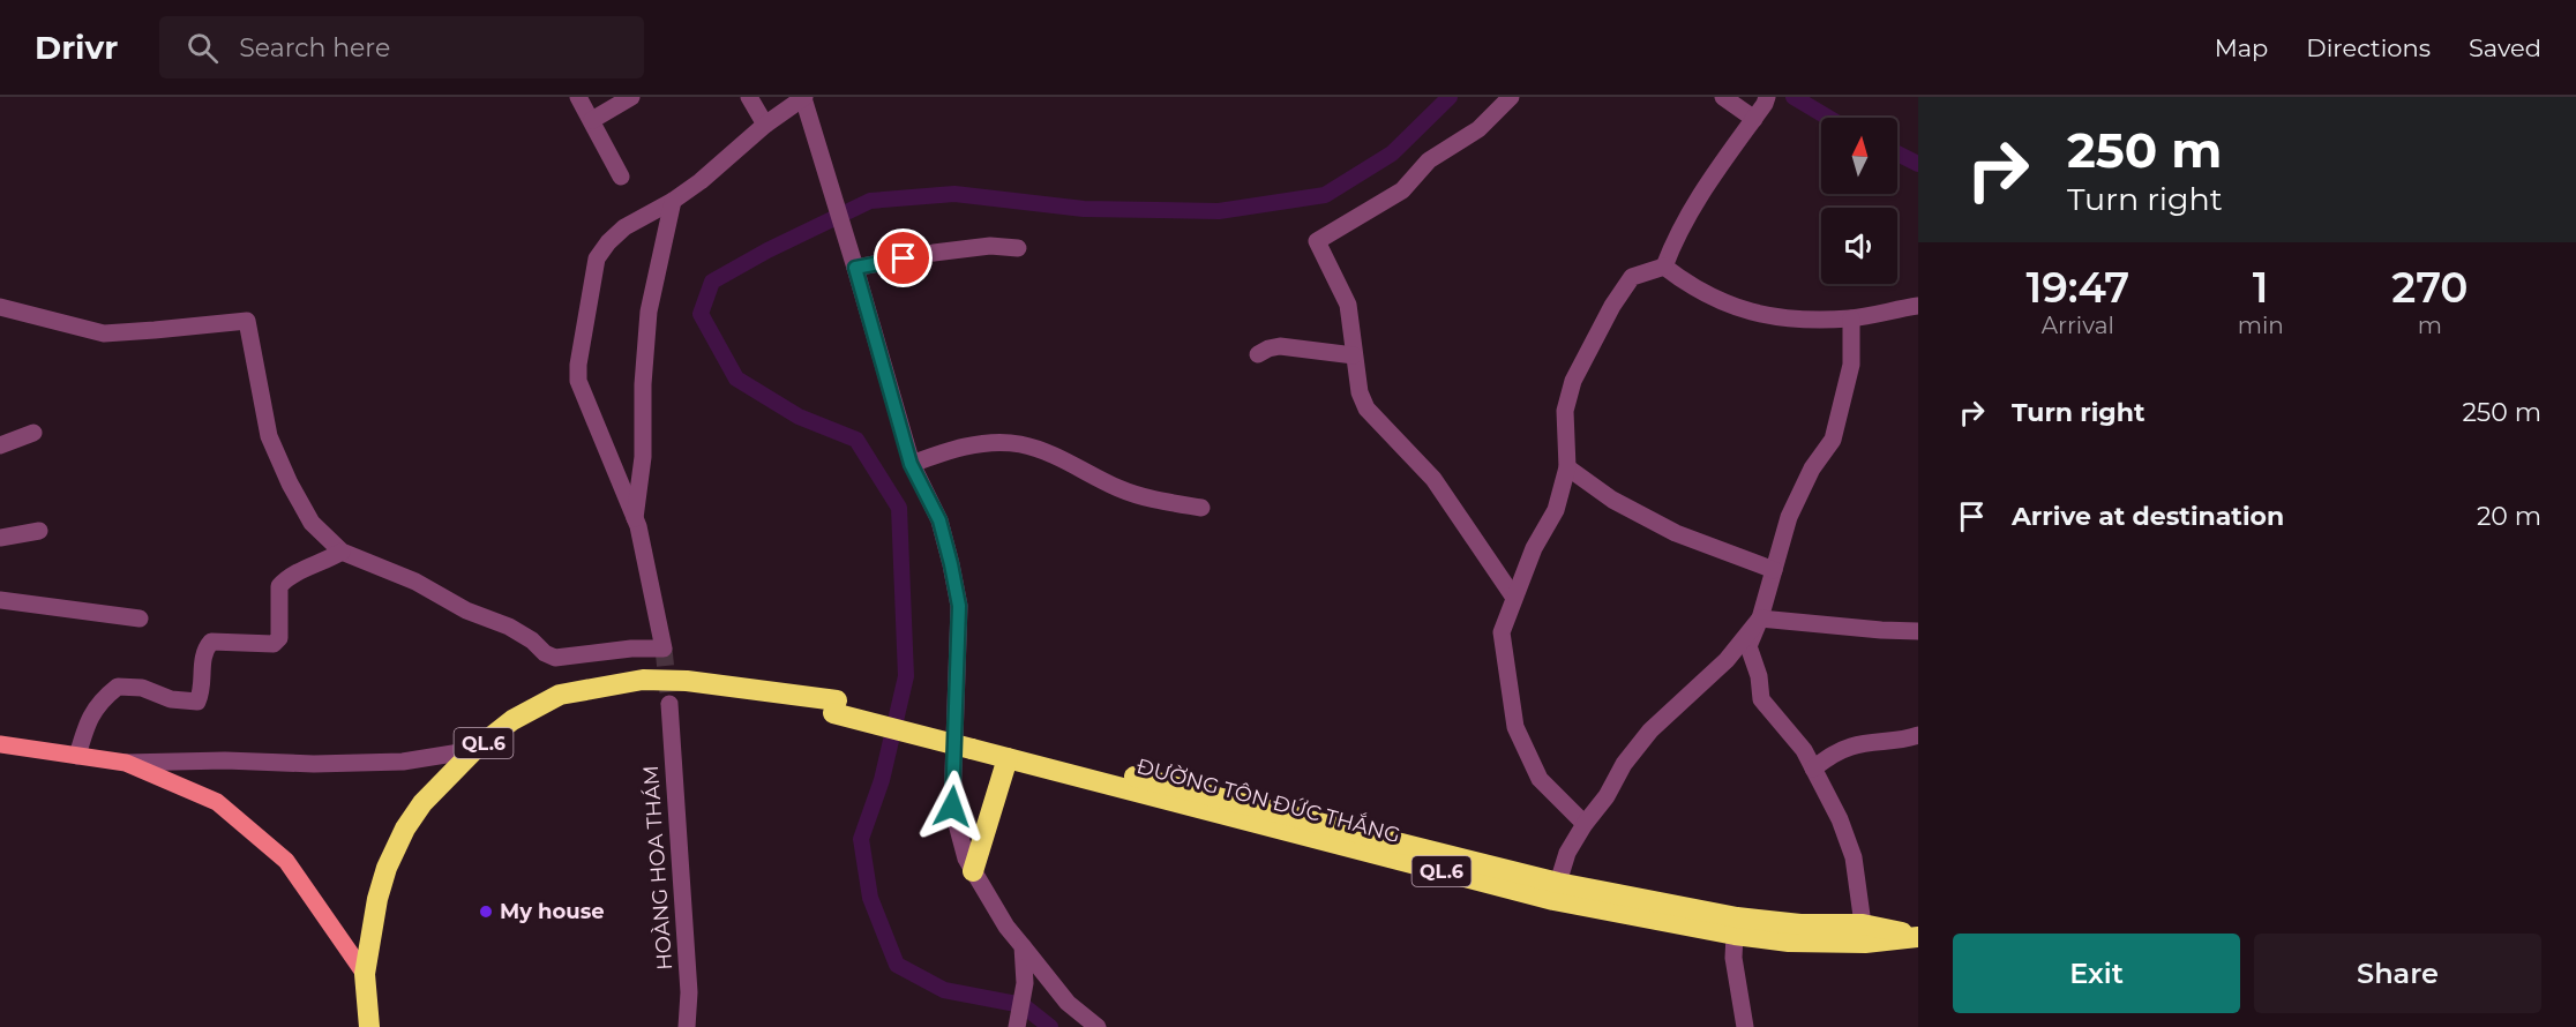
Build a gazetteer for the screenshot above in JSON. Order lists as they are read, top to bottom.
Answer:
{
  "streets": {
    "highway": ["QL.6", "ĐƯỜNG TÔN ĐỨC THẮNG"],
    "street": ["HOÀNG HOA THÁM"]
  },
  "crossings": [
    ["QL.6", "ĐƯỜNG TÔN ĐỨC THẮNG"]
  ],
  "places": ["My house"],
  "north": "top",
  "page": {
    "header": "Drivr",
    "search": "Search here",
    "nav": ["Map", "Directions", "Saved"],
    "turn": ["250 m", "Turn right"],
    "eta": [
      "19:47",
      "Arrival",
      "1",
      "min",
      "270",
      "m"
    ],
    "list": [
      {
        "name": "Turn right",
        "value": "250 m"
      },
      {
        "name": "Arrive at destination",
        "value": "20 m"
      }
    ],
    "buttons": ["Exit", "Share"]
  }
}
